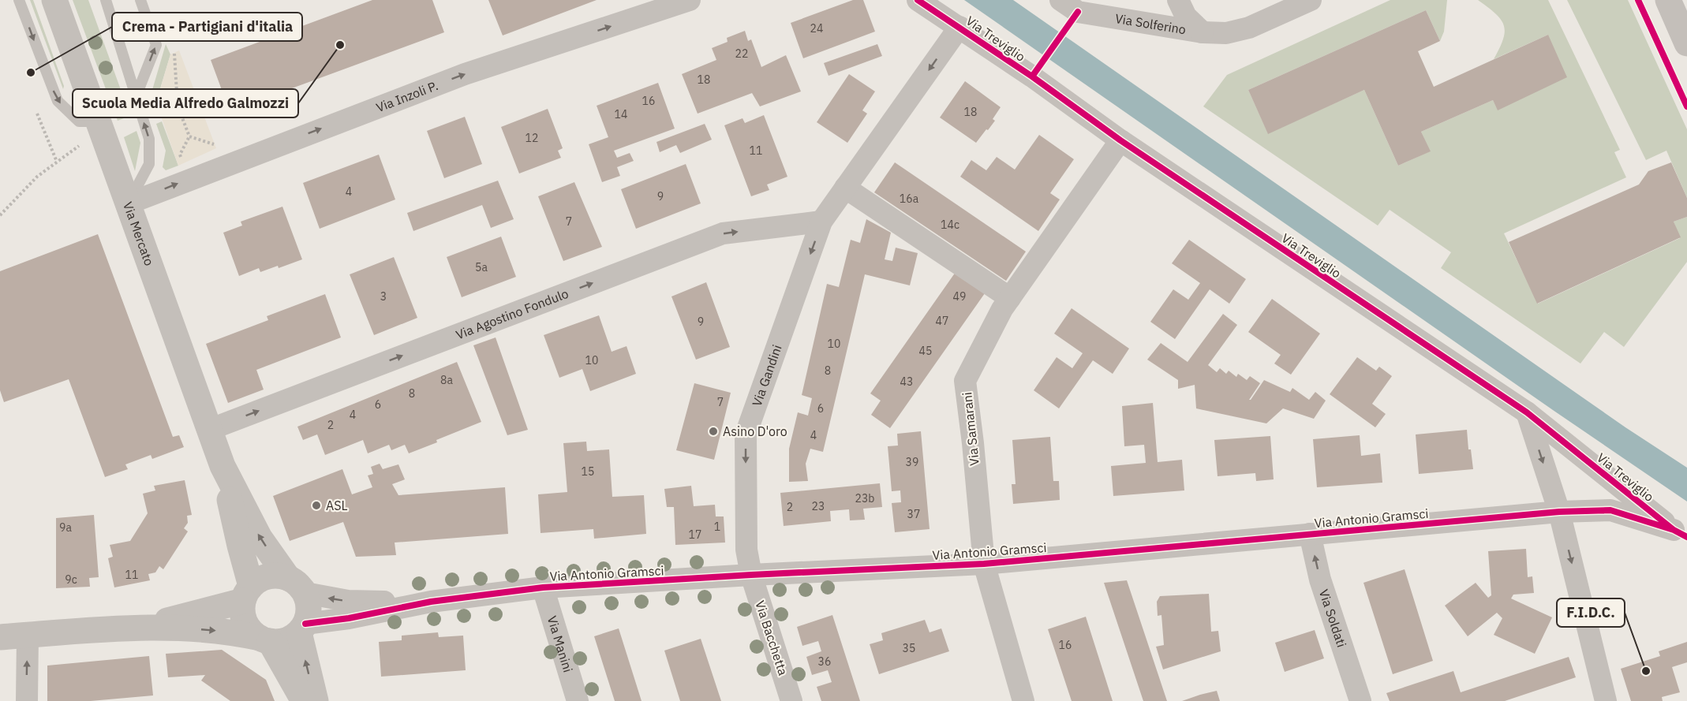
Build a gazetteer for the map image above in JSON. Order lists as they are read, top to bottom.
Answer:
{
  "streets": {
    "street": [
      "Via Solferino",
      "Via Treviglio",
      "Via Inzoli P.",
      "Via Mercato",
      "Via Agostino Fondulo",
      "Via Gandini",
      "Via Samarani",
      "Via Antonio Gramsci",
      "Via Soldati",
      "Via Bacchetta",
      "Via Manini"
    ]
  },
  "crossings": [
    ["Via Treviglio", "Via Gandini"],
    ["Via Treviglio", "Via Samarani"],
    ["Via Treviglio", "Via Antonio Gramsci"],
    ["Via Inzoli P.", "Via Mercato"],
    ["Via Mercato", "Via Agostino Fondulo"],
    ["Via Mercato", "Via Antonio Gramsci"],
    ["Via Agostino Fondulo", "Via Gandini"],
    ["Via Gandini", "Via Antonio Gramsci"],
    ["Via Gandini", "Via Bacchetta"],
    ["Via Samarani", "Via Antonio Gramsci"],
    ["Via Antonio Gramsci", "Via Soldati"],
    ["Via Antonio Gramsci", "Via Bacchetta"],
    ["Via Antonio Gramsci", "Via Manini"]
  ],
  "one_way": [
    "Via Inzoli P.",
    "Via Agostino Fondulo",
    "Via Gandini",
    "Via Soldati"
  ],
  "places": [
    "Scuola Media Alfredo Galmozzi",
    "Crema - Partigiani d'italia",
    "Asino D'oro",
    "ASL",
    "F.I.D.C."
  ],
  "house_numbers": [
    "24",
    "22",
    "18",
    "16",
    "18",
    "14",
    "12",
    "11",
    "4",
    "9",
    "16a",
    "7",
    "14c",
    "5a",
    "3",
    "49",
    "47",
    "9",
    "10",
    "45",
    "10",
    "8",
    "8a",
    "43",
    "8",
    "7",
    "6",
    "6",
    "4",
    "2",
    "4",
    "39",
    "15",
    "23b",
    "23",
    "2",
    "37",
    "1",
    "9a",
    "17",
    "11",
    "9c",
    "16",
    "35",
    "36"
  ]
}
